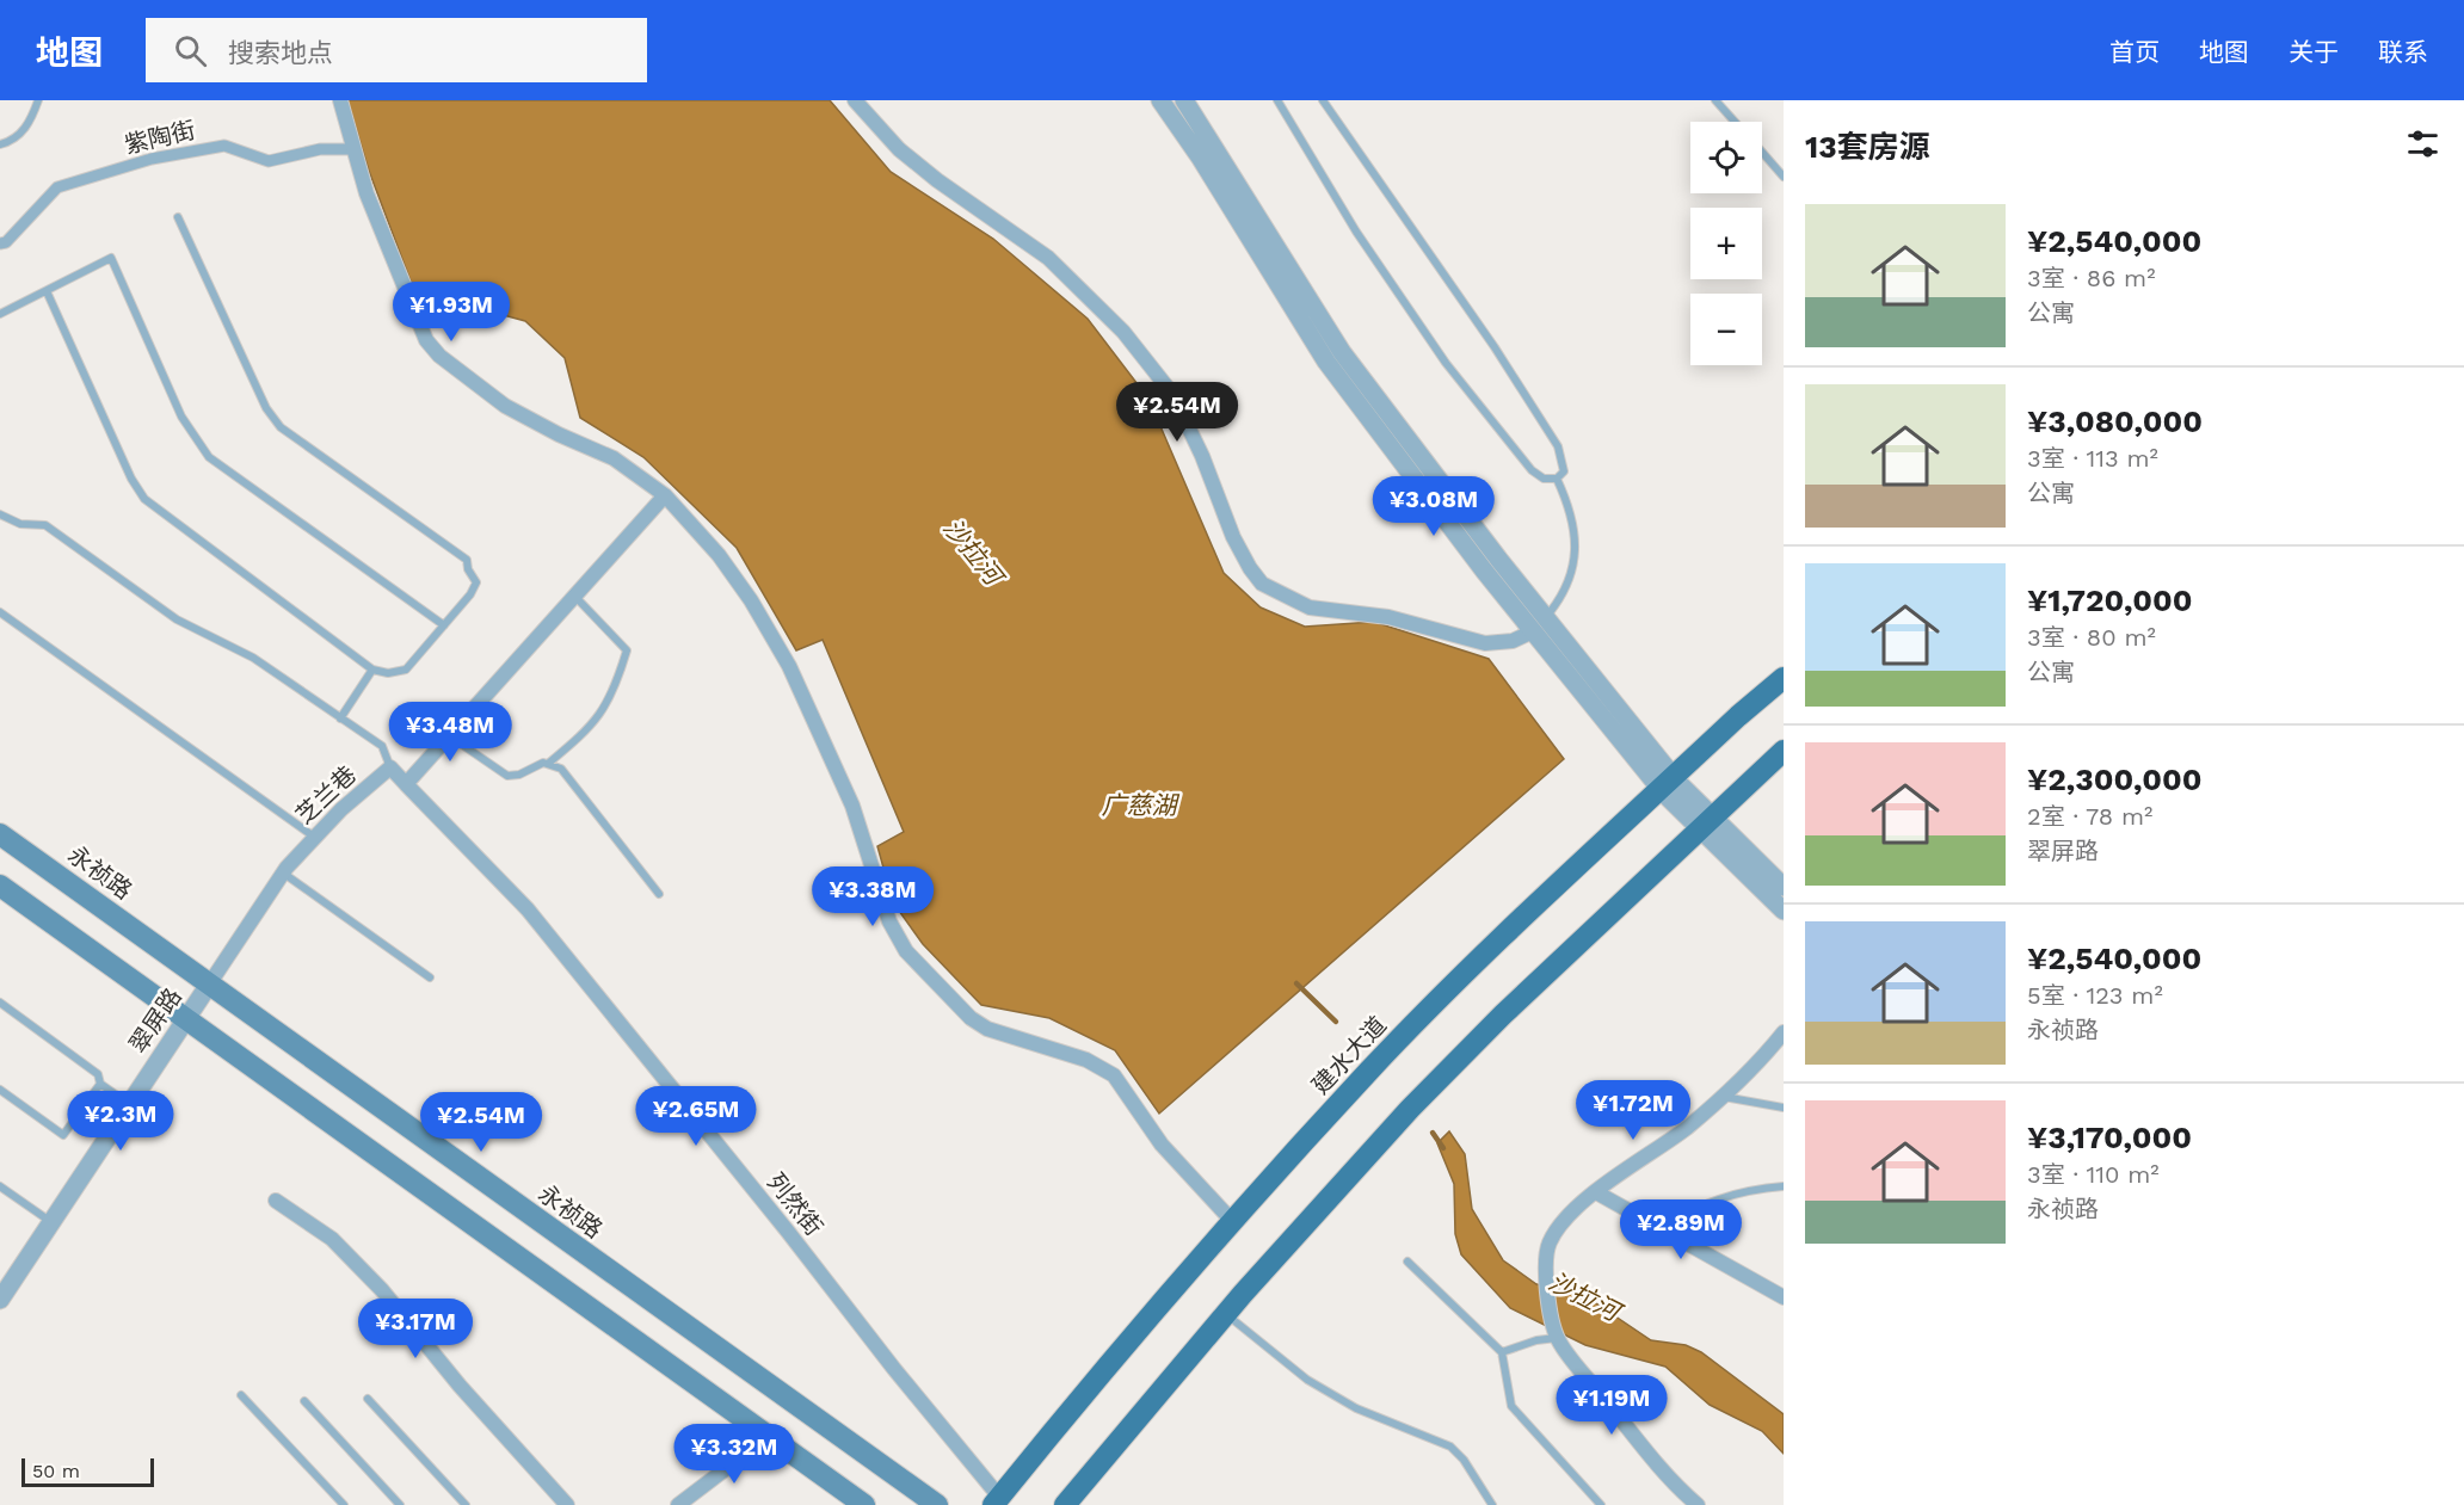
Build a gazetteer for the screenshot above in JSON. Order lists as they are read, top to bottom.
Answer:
{
  "streets": {
    "main road": ["永祯路", "建水大道"],
    "street": [
      "紫陶街",
      "芝兰巷",
      "翠屏路",
      "列然街"
    ]
  },
  "crossings": [
    ["芝兰巷", "永祯路"],
    ["芝兰巷", "翠屏路"],
    ["芝兰巷", "列然街"],
    ["永祯路", "翠屏路"],
    ["建水大道", "列然街"]
  ],
  "water": ["沙拉河", "广慈湖"],
  "scale_bar": "50 m",
  "page": {
    "header": "地图",
    "search": "搜索地点",
    "nav": [
      "首页",
      "地图",
      "关于",
      "联系"
    ],
    "heading": "13套房源",
    "map_buttons": ["+", "−"],
    "list": [
      {
        "name": "¥2,540,000",
        "note": "3室 · 86 m² · 公寓"
      },
      {
        "name": "¥3,080,000",
        "note": "3室 · 113 m² · 公寓"
      },
      {
        "name": "¥1,720,000",
        "note": "3室 · 80 m² · 公寓"
      },
      {
        "name": "¥2,300,000",
        "note": "2室 · 78 m² · 翠屏路"
      },
      {
        "name": "¥2,540,000",
        "note": "5室 · 123 m² · 永祯路"
      },
      {
        "name": "¥3,170,000",
        "note": "3室 · 110 m² · 永祯路"
      }
    ],
    "price": [
      "¥1.93M",
      "¥2.54M",
      "¥3.08M",
      "¥3.48M",
      "¥3.38M",
      "¥1.72M",
      "¥2.65M",
      "¥2.3M",
      "¥2.54M",
      "¥2.89M",
      "¥3.17M",
      "¥1.19M",
      "¥3.32M"
    ],
    "scale": "50 m"
  }
}
